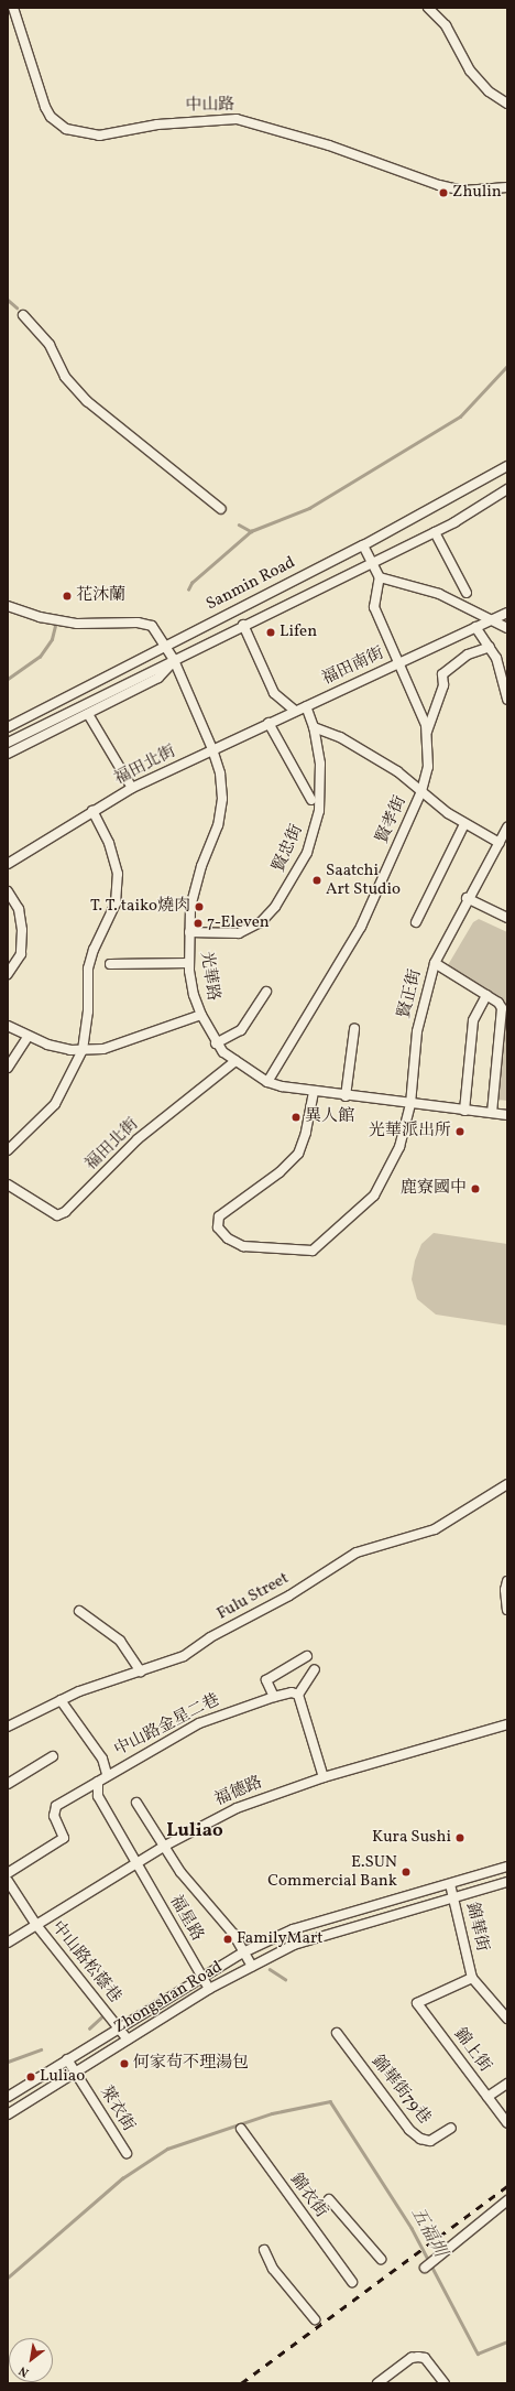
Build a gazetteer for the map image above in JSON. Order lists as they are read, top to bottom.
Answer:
{
  "streets": {
    "street": [
      "中山路",
      "Sanmin Road",
      "福田南街",
      "福田北街",
      "賢孝街",
      "賢忠街",
      "光華路",
      "賢正街",
      "Fulu Street",
      "中山路金星二巷",
      "福德路",
      "福星路",
      "錦華街",
      "中山路松蔭巷",
      "Zhongshan Road",
      "錦上街",
      "錦華街79巷",
      "萊衣街",
      "錦衣街"
    ]
  },
  "crossings": [
    ["Sanmin Road", "光華路"],
    ["福田南街", "福田北街"],
    ["福田南街", "賢孝街"],
    ["福田南街", "賢忠街"],
    ["福田南街", "光華路"],
    ["福田北街", "光華路"],
    ["賢孝街", "光華路"],
    ["賢忠街", "光華路"],
    ["光華路", "賢正街"],
    ["中山路金星二巷", "福星路"],
    ["福德路", "福星路"],
    ["福德路", "中山路松蔭巷"],
    ["福星路", "Zhongshan Road"],
    ["錦華街", "Zhongshan Road"],
    ["錦華街", "錦上街"],
    ["中山路松蔭巷", "Zhongshan Road"],
    ["Zhongshan Road", "萊衣街"]
  ],
  "districts": ["Luliao"],
  "water": ["五福圳"],
  "places": [
    "Zhulin",
    "花沐蘭",
    "Lifen",
    "Saatchi Art Studio",
    "T. T. taiko燒肉",
    "7-Eleven",
    "異人館",
    "光華派出所",
    "鹿寮國中",
    "Kura Sushi",
    "E.SUN Commercial Bank",
    "FamilyMart",
    "何家茍不理湯包",
    "Luliao"
  ],
  "north": "bottom left"
}
